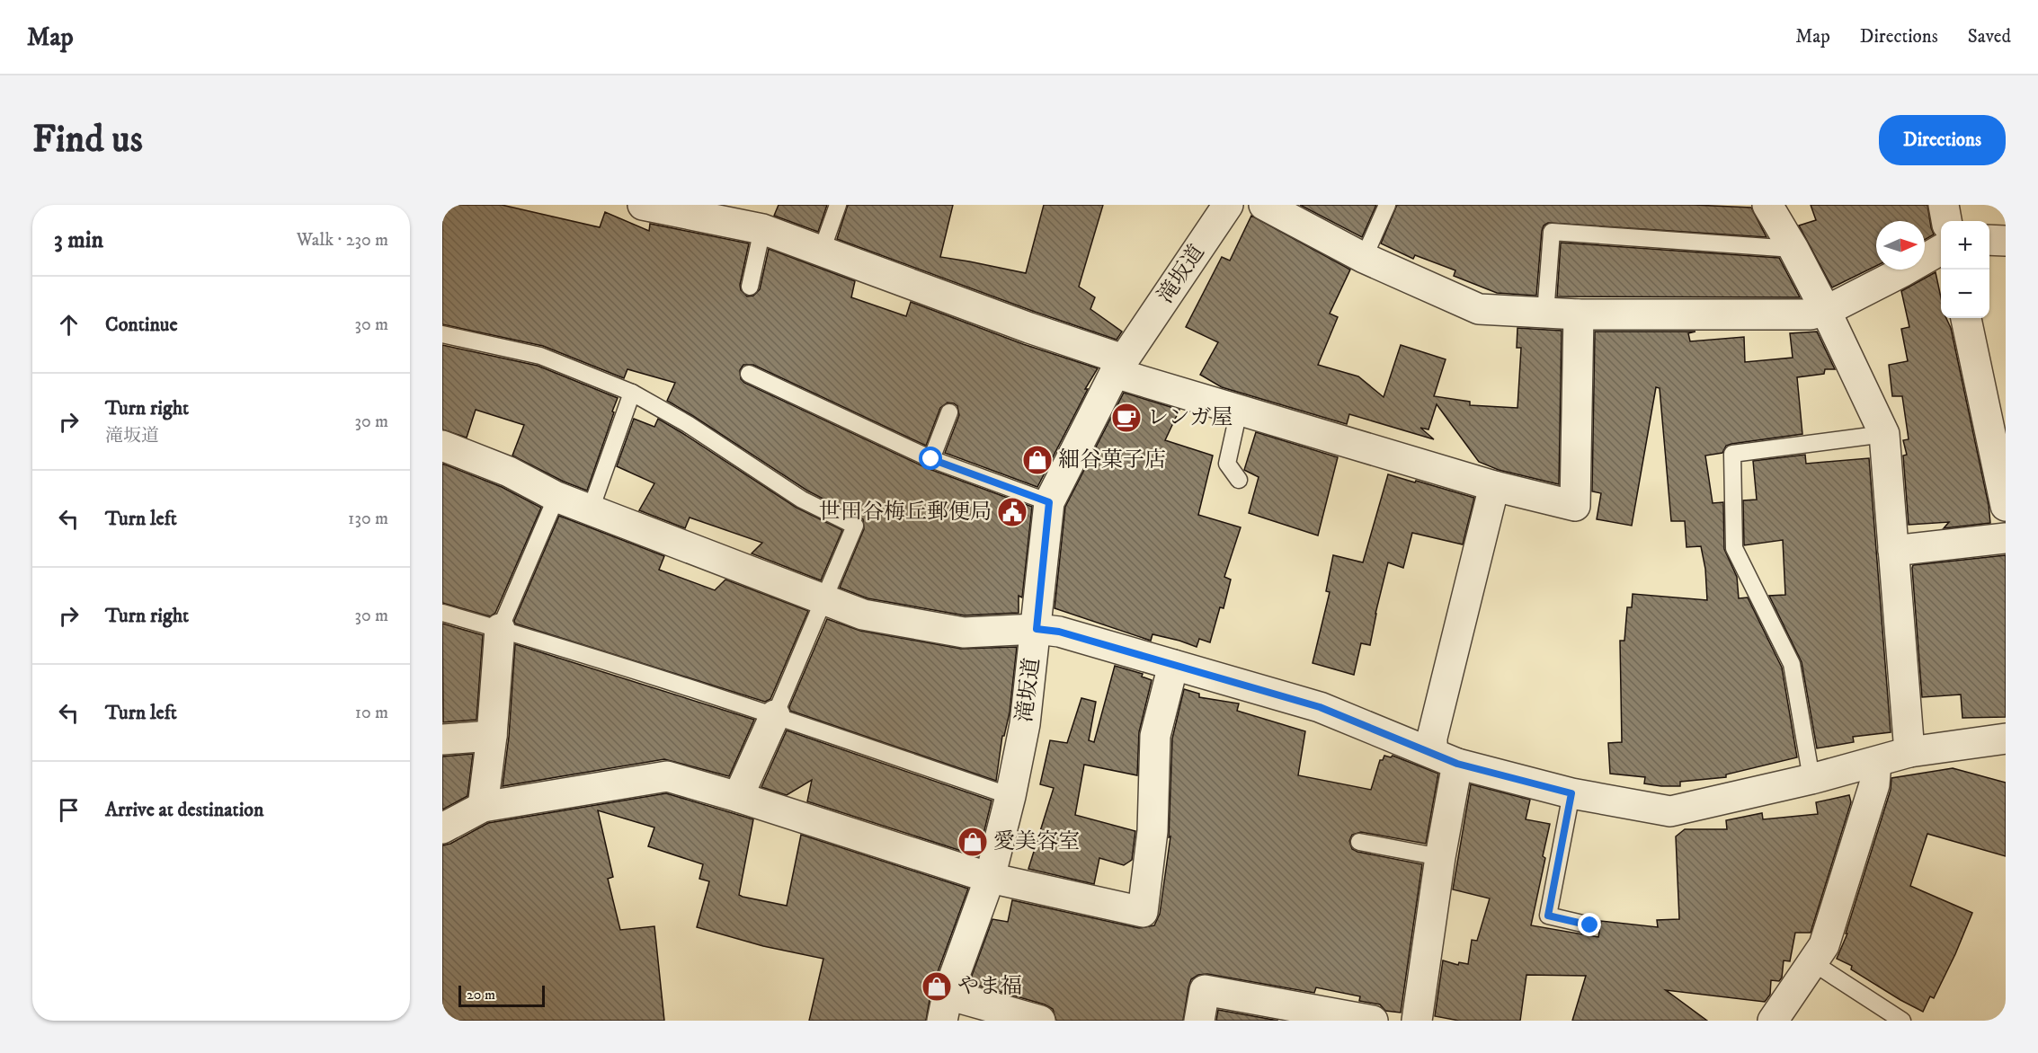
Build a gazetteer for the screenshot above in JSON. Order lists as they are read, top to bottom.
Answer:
{
  "streets": {
    "street": ["滝坂道"]
  },
  "places": {
    "cafe": ["レンガ屋"],
    "shop": ["細谷菓子店", "愛美容室", "やま福"],
    "public building": ["世田谷梅丘郵便局"]
  },
  "scale_bar": "20 m",
  "north": "right",
  "page": {
    "header": "Map",
    "nav": ["Map", "Directions", "Saved"],
    "buttons": "Directions",
    "title": "Find us",
    "heading": ["3 min", "Walk · 230 m"],
    "map_buttons": ["+", "−"],
    "list": [
      ["Continue", "30 m"],
      ["Turn right", "滝坂道", "30 m"],
      ["Turn left", "130 m"],
      ["Turn right", "30 m"],
      ["Turn left", "10 m"],
      "Arrive at destination"
    ],
    "scale": "20 m"
  }
}
